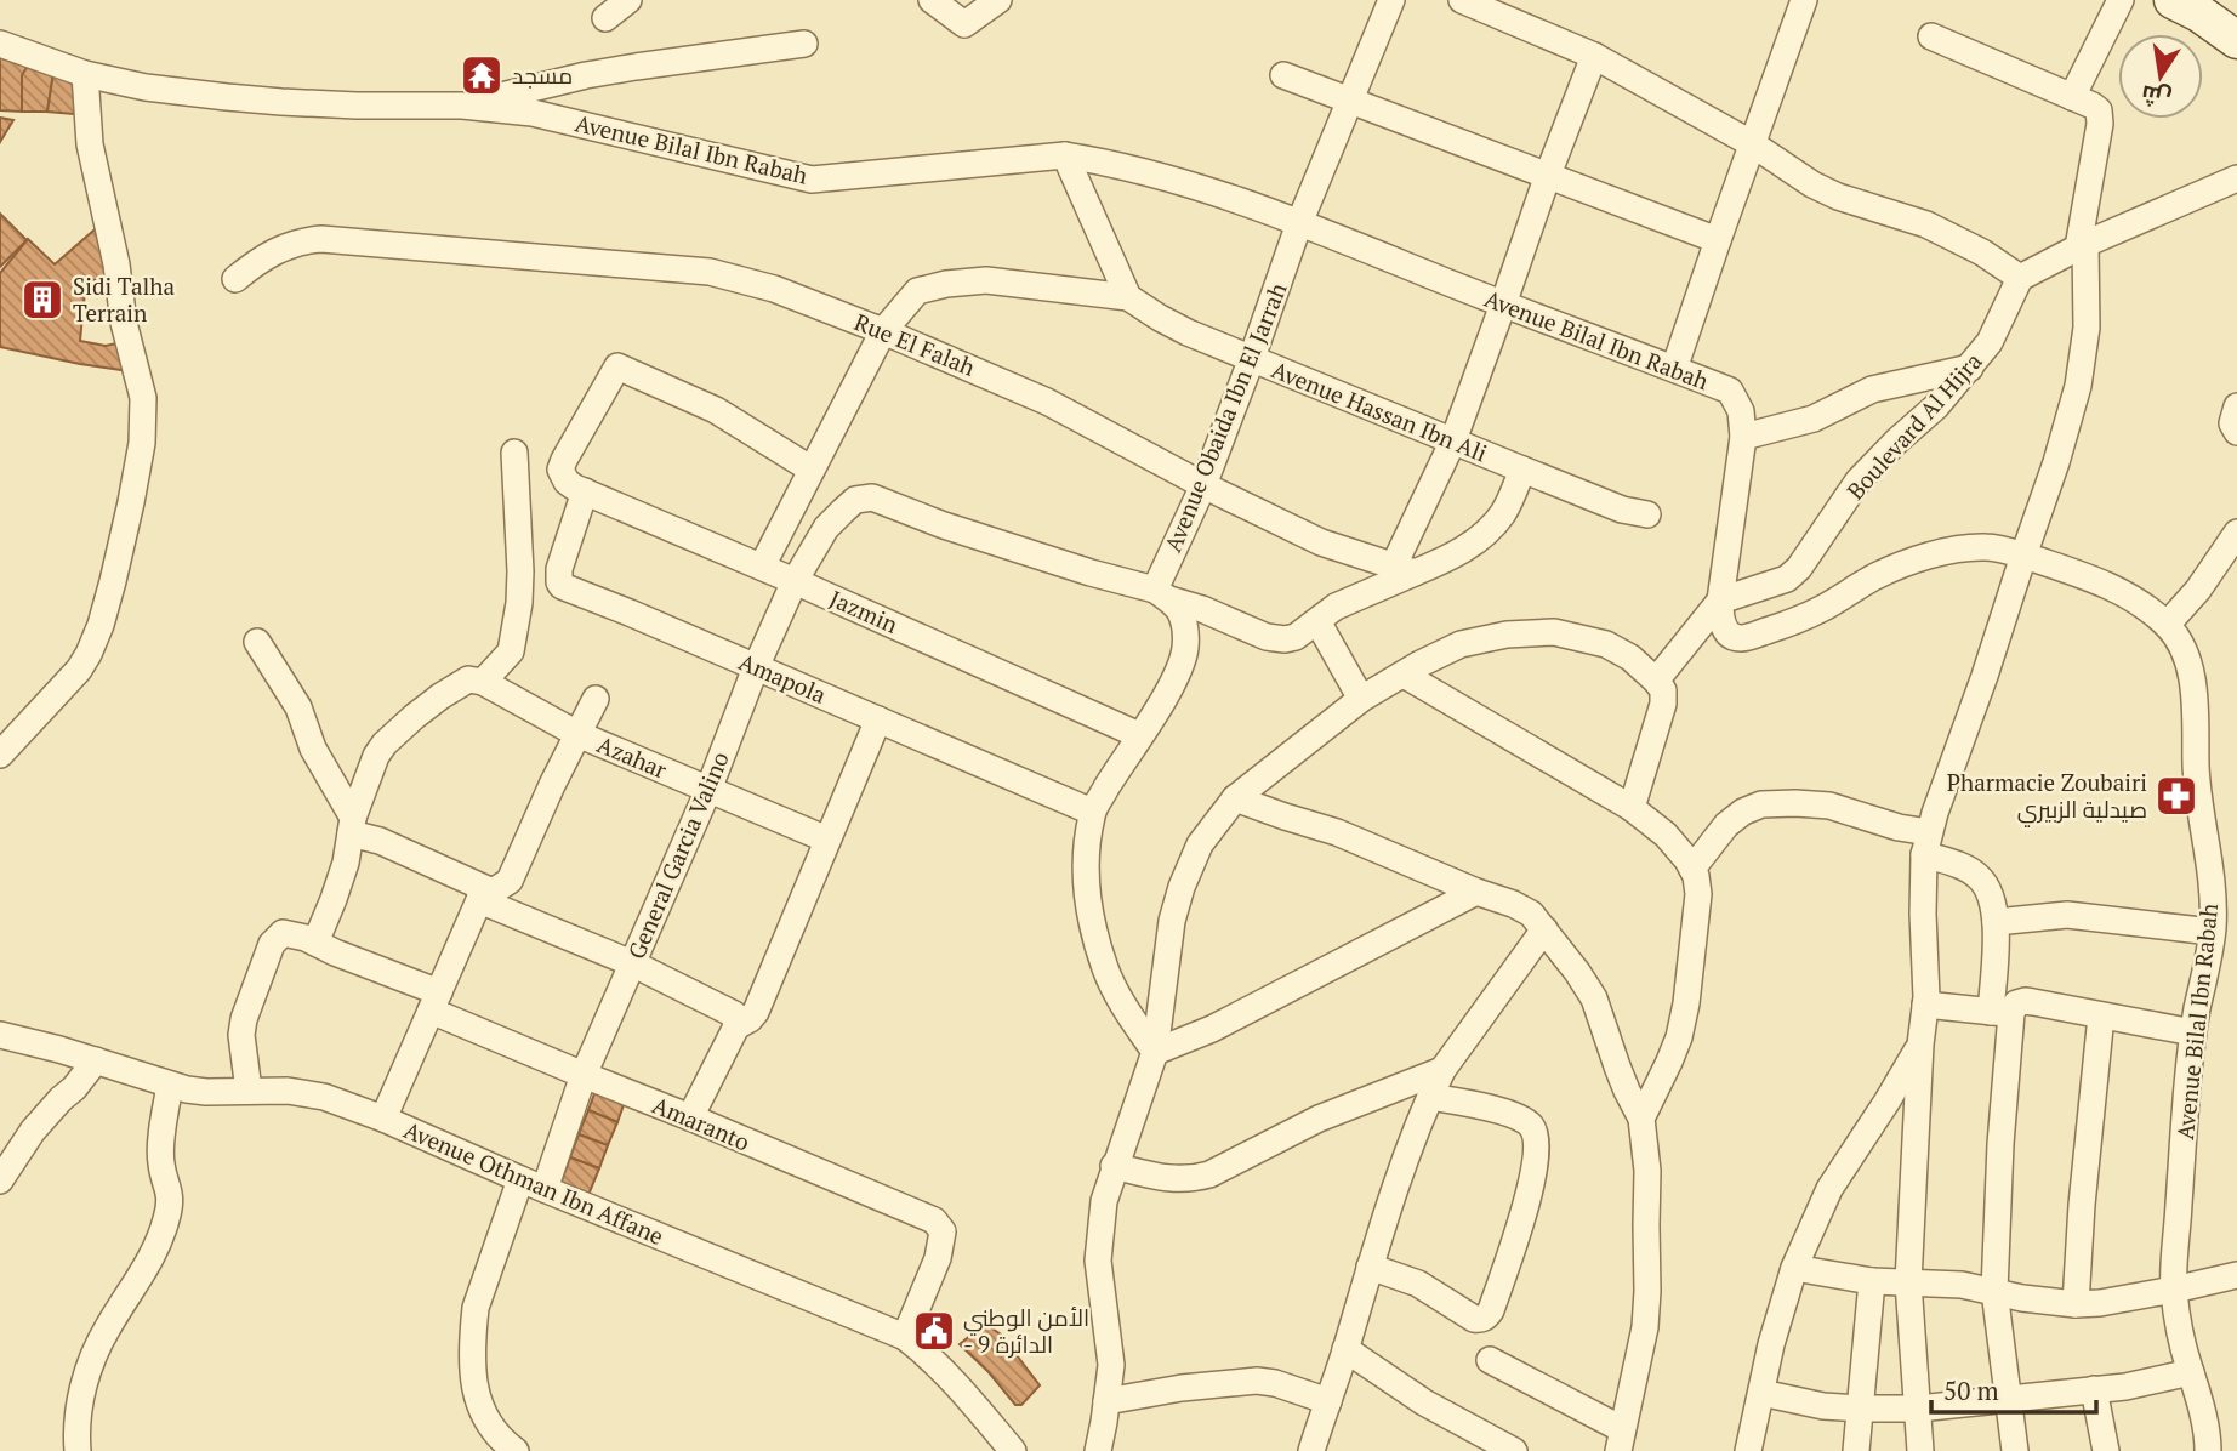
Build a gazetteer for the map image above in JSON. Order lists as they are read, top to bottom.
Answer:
{
  "streets": {
    "street": [
      "Avenue Bilal Ibn Rabah",
      "Rue El Falah",
      "Avenue Hassan Ibn Ali",
      "Avenue Obaida Ibn El Jarrah",
      "Boulevard Al Hijra",
      "Jazmin",
      "Amapola",
      "Azahar",
      "General Garcia Valino",
      "Amaranto",
      "Avenue Othman Ibn Affane"
    ]
  },
  "crossings": [
    ["Avenue Bilal Ibn Rabah", "Avenue Obaida Ibn El Jarrah"],
    ["Avenue Bilal Ibn Rabah", "Boulevard Al Hijra"],
    ["Rue El Falah", "Avenue Hassan Ibn Ali"],
    ["Rue El Falah", "Avenue Obaida Ibn El Jarrah"],
    ["Rue El Falah", "General Garcia Valino"],
    ["Avenue Hassan Ibn Ali", "Avenue Obaida Ibn El Jarrah"],
    ["Avenue Hassan Ibn Ali", "Jazmin"],
    ["Avenue Obaida Ibn El Jarrah", "General Garcia Valino"],
    ["Jazmin", "Amapola"],
    ["Jazmin", "General Garcia Valino"],
    ["Amapola", "General Garcia Valino"],
    ["Azahar", "General Garcia Valino"],
    ["General Garcia Valino", "Amaranto"],
    ["General Garcia Valino", "Avenue Othman Ibn Affane"],
    ["Amaranto", "Avenue Othman Ibn Affane"]
  ],
  "places": {
    "temple": ["مسجد"],
    "building": ["Sidi Talha Terrain"],
    "pharmacy": ["Pharmacie Zoubairi صيدلية الزبيري"],
    "public building": ["الأمن الوطني - الدائرة 9"]
  },
  "scale_bar": "50 m",
  "north": "bottom"
}
